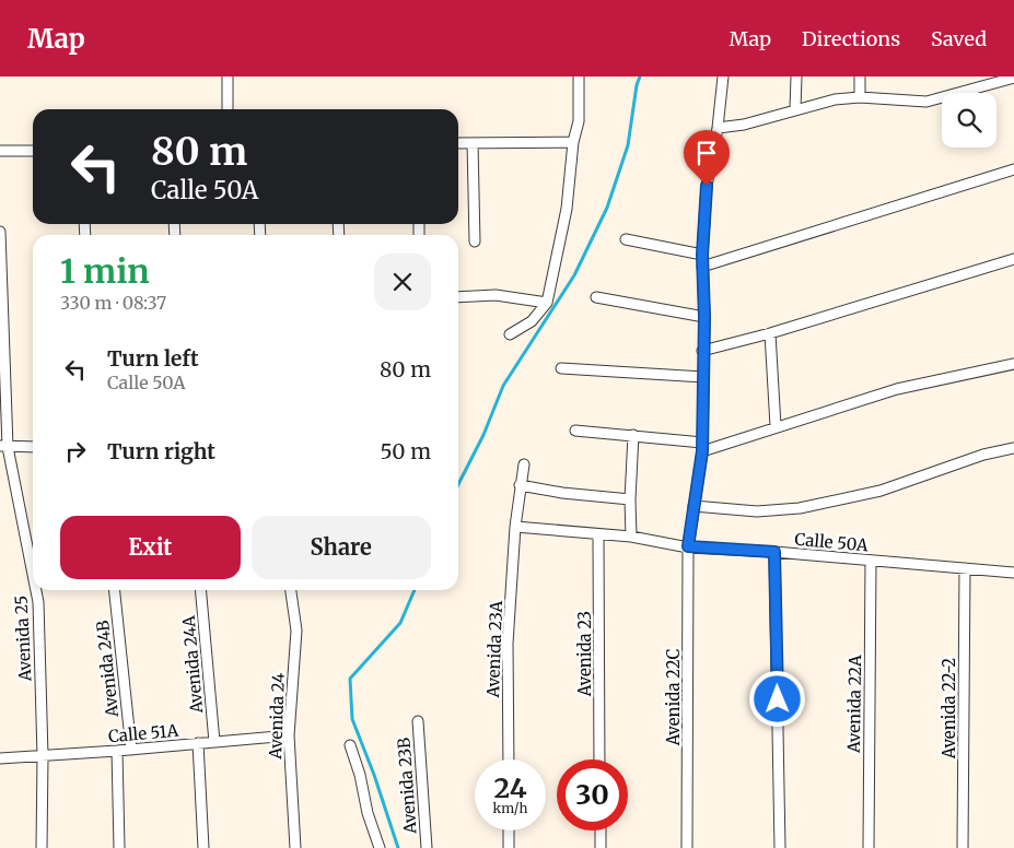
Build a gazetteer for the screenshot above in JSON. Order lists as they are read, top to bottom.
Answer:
{
  "streets": {
    "street": [
      "Calle 50A",
      "Avenida 25",
      "Avenida 23A",
      "Avenida 23",
      "Avenida 24A",
      "Avenida 24B",
      "Avenida 22C",
      "Avenida 22A",
      "Avenida 22-2",
      "Avenida 24",
      "Calle 51A",
      "Avenida 23B"
    ]
  },
  "crossings": [
    ["Calle 50A", "Avenida 23A"],
    ["Calle 50A", "Avenida 23"],
    ["Calle 50A", "Avenida 22C"],
    ["Calle 50A", "Avenida 22A"],
    ["Calle 50A", "Avenida 22-2"],
    ["Avenida 25", "Calle 51A"],
    ["Avenida 24A", "Calle 51A"],
    ["Avenida 24B", "Calle 51A"],
    ["Avenida 24", "Calle 51A"]
  ],
  "page": {
    "header": "Map",
    "nav": ["Map", "Directions", "Saved"],
    "turn": ["80 m", "Calle 50A"],
    "heading": ["1 min", "330 m · 08:37"],
    "list": [
      {
        "name": "Turn left",
        "note": "Calle 50A",
        "value": "80 m"
      },
      {
        "name": "Turn right",
        "value": "50 m"
      }
    ],
    "buttons": ["Exit", "Share"],
    "speed": "24 km/h",
    "limit": "30"
  }
}
